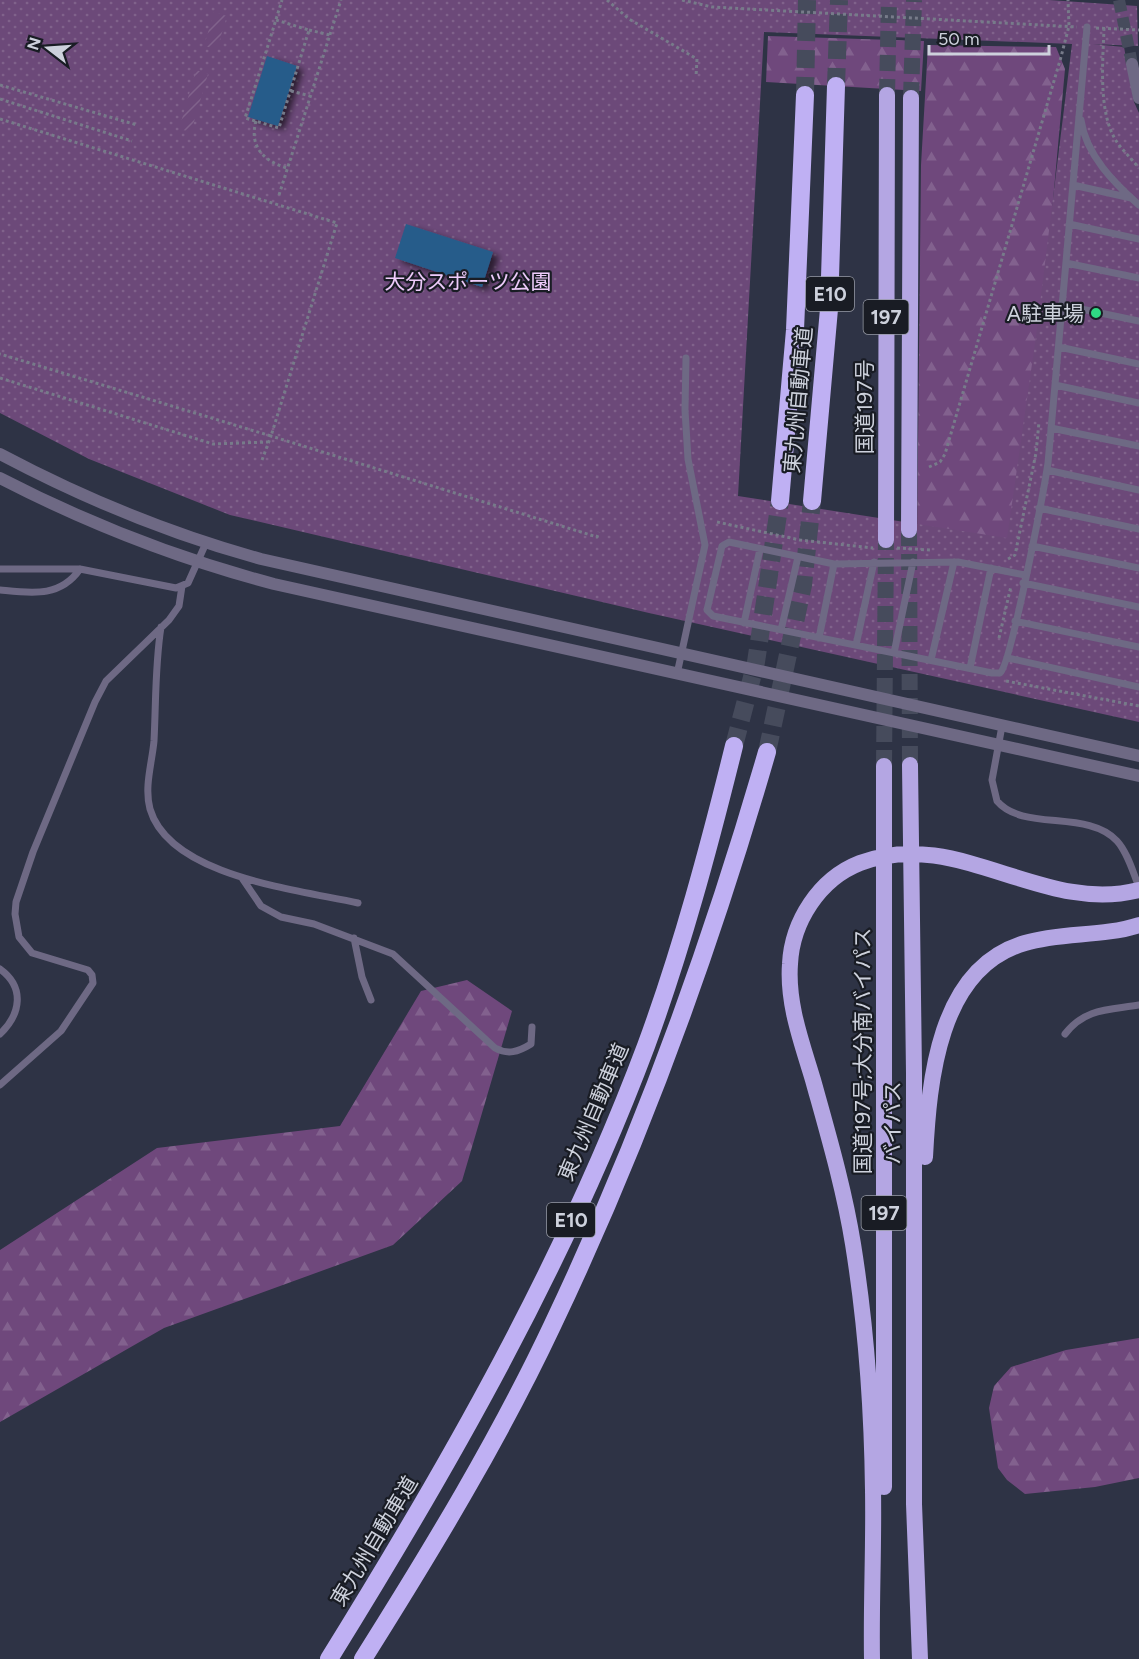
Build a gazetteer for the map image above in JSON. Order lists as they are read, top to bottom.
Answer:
{
  "streets": {
    "highway": [
      "E10",
      "197",
      "東九州自動車道",
      "国道197号",
      "国道197号;大分南バイパス",
      "バイパス"
    ]
  },
  "parks": ["大分スポーツ公園"],
  "places": ["A駐車場"],
  "scale_bar": "50 m",
  "north": "left"
}
